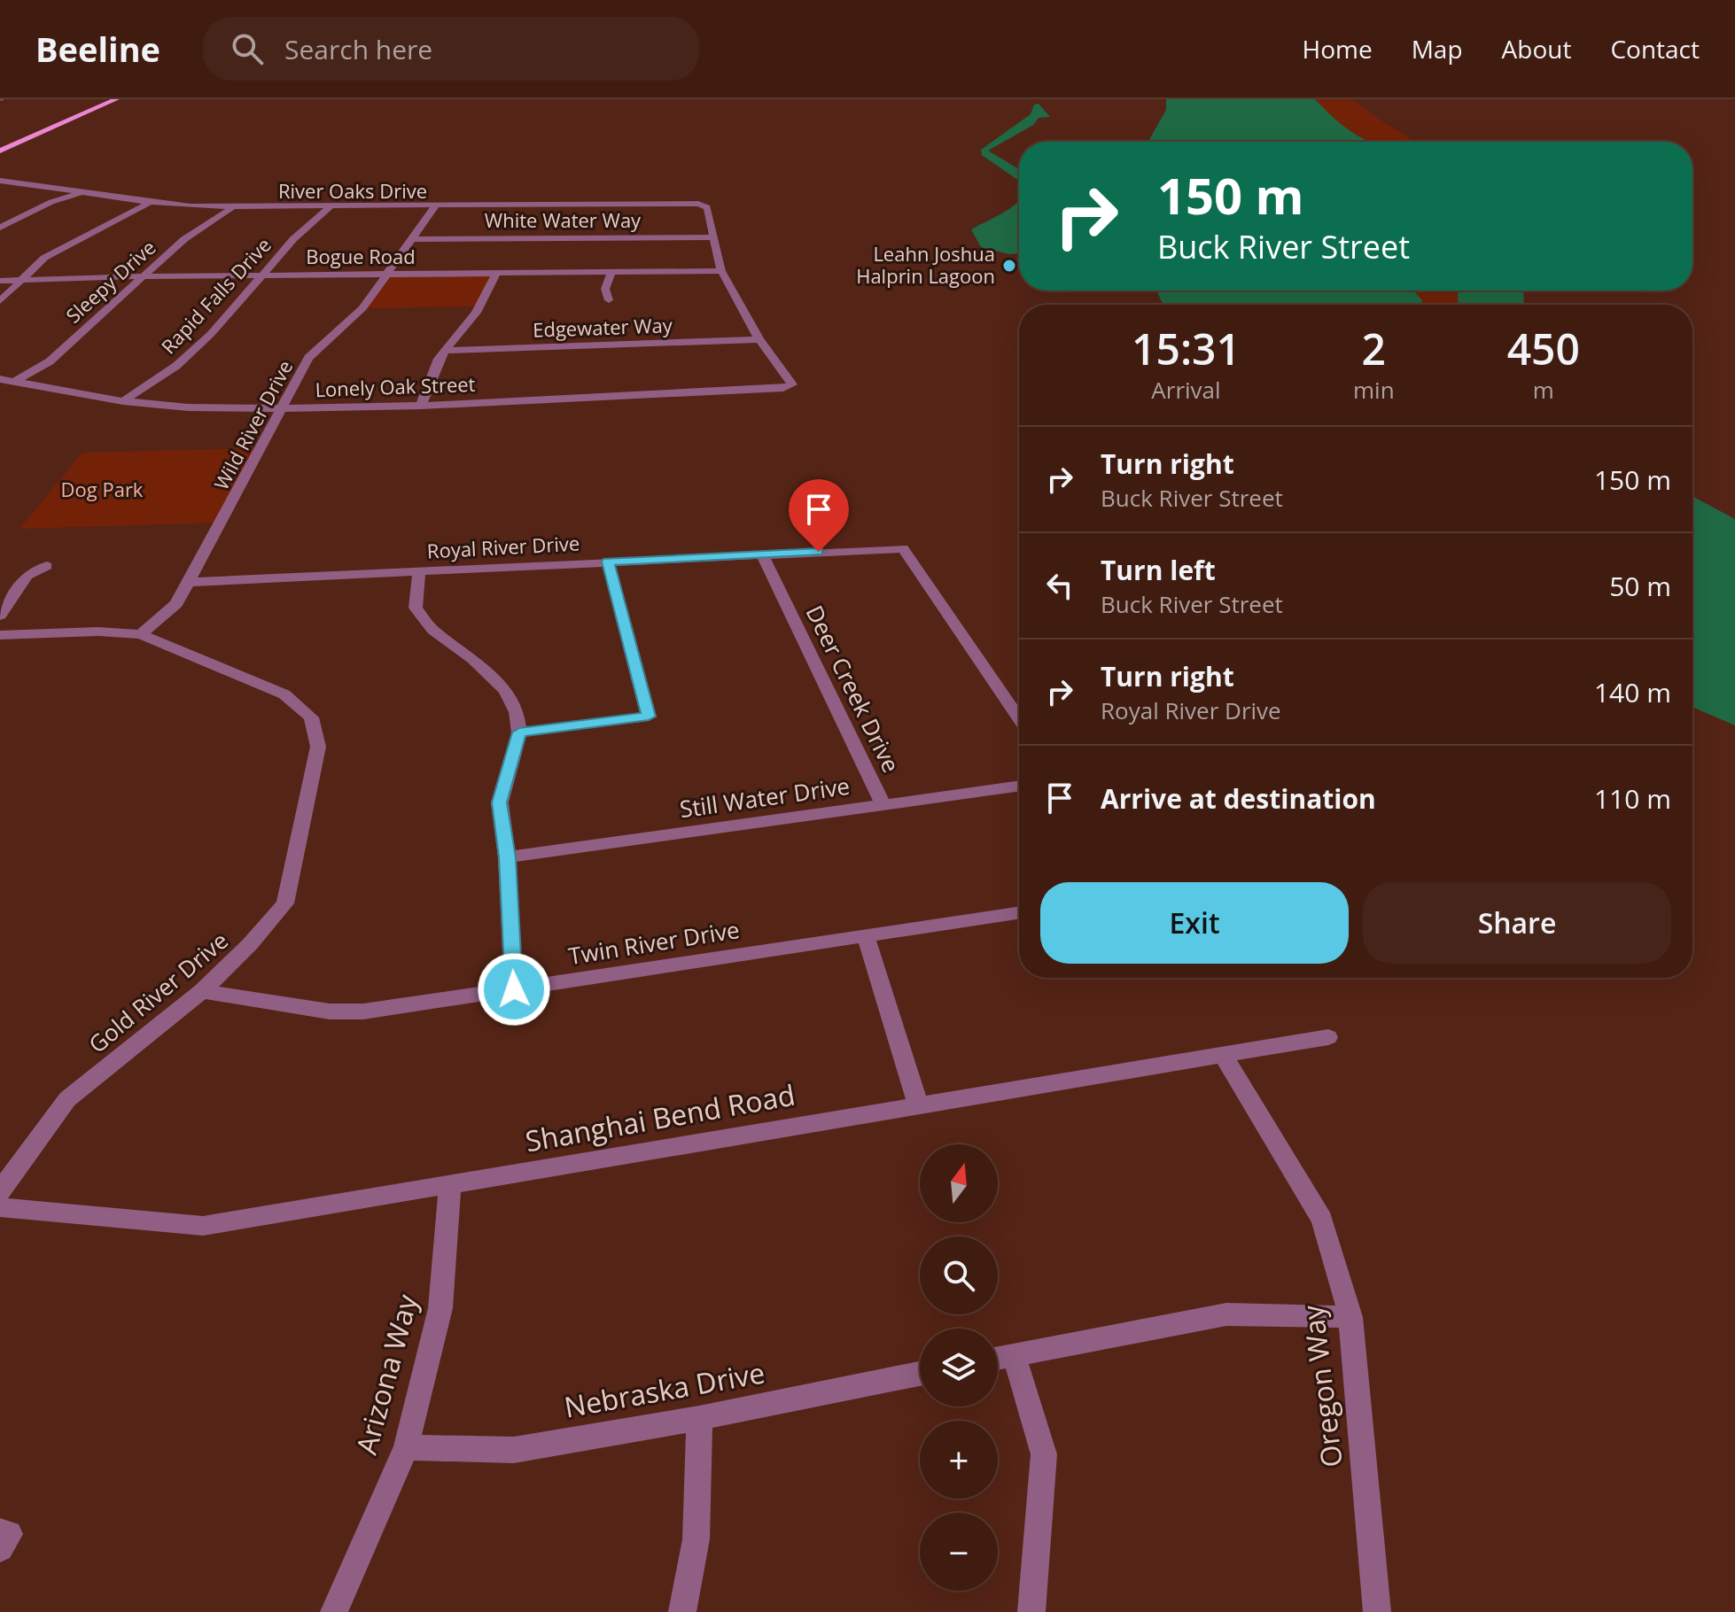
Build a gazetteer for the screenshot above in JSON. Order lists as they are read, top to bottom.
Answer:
{
  "streets": {
    "street": [
      "River Oaks Drive",
      "White Water Way",
      "Bogue Road",
      "Sleepy Drive",
      "Rapid Falls Drive",
      "Edgewater Way",
      "Lonely Oak Street",
      "Wild River Drive",
      "Royal River Drive",
      "Deer Creek Drive",
      "Still Water Drive",
      "Twin River Drive",
      "Gold River Drive",
      "Shanghai Bend Road",
      "Arizona Way",
      "Oregon Way",
      "Nebraska Drive"
    ]
  },
  "crossings": [
    ["River Oaks Drive", "White Water Way"],
    ["River Oaks Drive", "Sleepy Drive"],
    ["River Oaks Drive", "Rapid Falls Drive"],
    ["River Oaks Drive", "Wild River Drive"],
    ["White Water Way", "Wild River Drive"],
    ["Bogue Road", "Sleepy Drive"],
    ["Bogue Road", "Rapid Falls Drive"],
    ["Bogue Road", "Wild River Drive"],
    ["Sleepy Drive", "Lonely Oak Street"],
    ["Rapid Falls Drive", "Lonely Oak Street"],
    ["Edgewater Way", "Lonely Oak Street"],
    ["Lonely Oak Street", "Wild River Drive"],
    ["Wild River Drive", "Royal River Drive"],
    ["Wild River Drive", "Gold River Drive"],
    ["Royal River Drive", "Deer Creek Drive"],
    ["Deer Creek Drive", "Still Water Drive"],
    ["Twin River Drive", "Gold River Drive"],
    ["Shanghai Bend Road", "Arizona Way"],
    ["Shanghai Bend Road", "Oregon Way"],
    ["Arizona Way", "Nebraska Drive"]
  ],
  "parks": ["Dog Park"],
  "places": ["Leahn Joshua Halprin Lagoon"],
  "north": "top",
  "page": {
    "header": "Beeline",
    "search": "Search here",
    "nav": [
      "Home",
      "Map",
      "About",
      "Contact"
    ],
    "turn": ["150 m", "Buck River Street"],
    "eta": [
      "15:31",
      "Arrival",
      "2",
      "min",
      "450",
      "m"
    ],
    "list": [
      {
        "name": "Turn right",
        "note": "Buck River Street",
        "value": "150 m"
      },
      {
        "name": "Turn left",
        "note": "Buck River Street",
        "value": "50 m"
      },
      {
        "name": "Turn right",
        "note": "Royal River Drive",
        "value": "140 m"
      },
      {
        "name": "Arrive at destination",
        "value": "110 m"
      }
    ],
    "buttons": ["Exit", "Share"],
    "map_buttons": ["+", "−"]
  }
}
